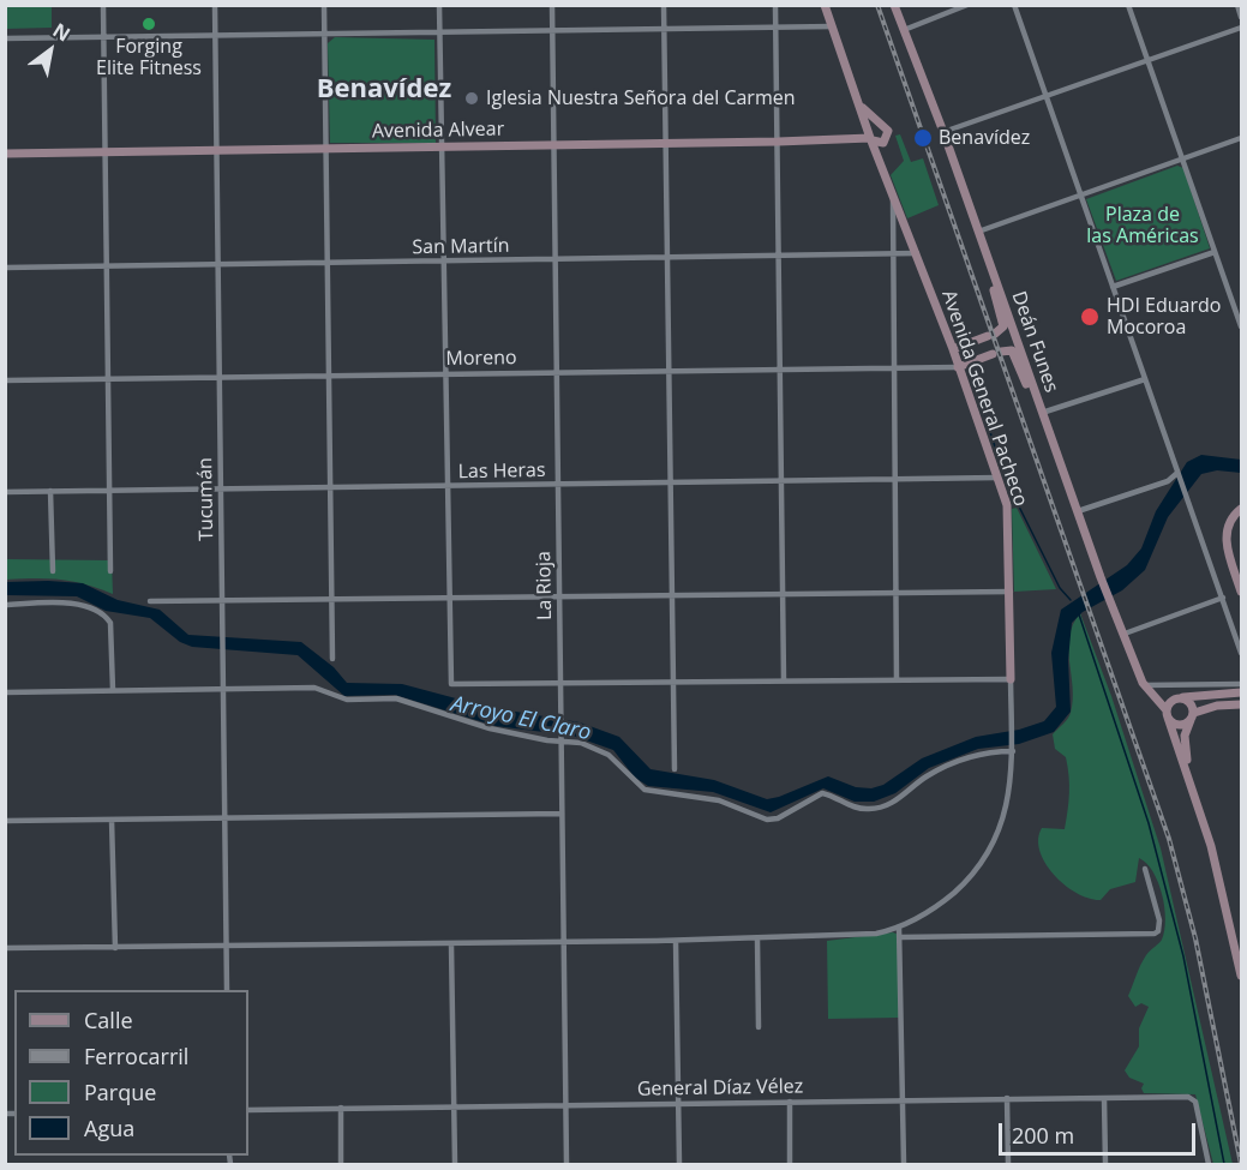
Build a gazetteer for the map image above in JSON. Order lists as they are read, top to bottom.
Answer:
{
  "streets": {
    "street": [
      "Avenida Alvear",
      "San Martín",
      "Deán Funes",
      "Moreno",
      "Avenida General Pacheco",
      "Las Heras",
      "Tucumán",
      "La Rioja",
      "General Díaz Vélez"
    ]
  },
  "crossings": [
    ["Avenida Alvear", "Avenida General Pacheco"],
    ["Avenida Alvear", "Tucumán"],
    ["Avenida Alvear", "La Rioja"],
    ["San Martín", "Avenida General Pacheco"],
    ["San Martín", "Tucumán"],
    ["San Martín", "La Rioja"],
    ["Moreno", "Avenida General Pacheco"],
    ["Moreno", "Tucumán"],
    ["Moreno", "La Rioja"],
    ["Avenida General Pacheco", "Las Heras"],
    ["Las Heras", "Tucumán"],
    ["Las Heras", "La Rioja"],
    ["La Rioja", "General Díaz Vélez"]
  ],
  "districts": ["Benavídez"],
  "water": ["Arroyo El Claro"],
  "parks": ["Plaza de las Américas"],
  "places": [
    "Forging Elite Fitness",
    "Iglesia Nuestra Señora del Carmen",
    "Benavídez",
    "HDI Eduardo Mocoroa"
  ],
  "legend": [
    "Calle",
    "Ferrocarril",
    "Parque",
    "Agua"
  ],
  "scale_bar": "200 m",
  "north": "top right"
}
